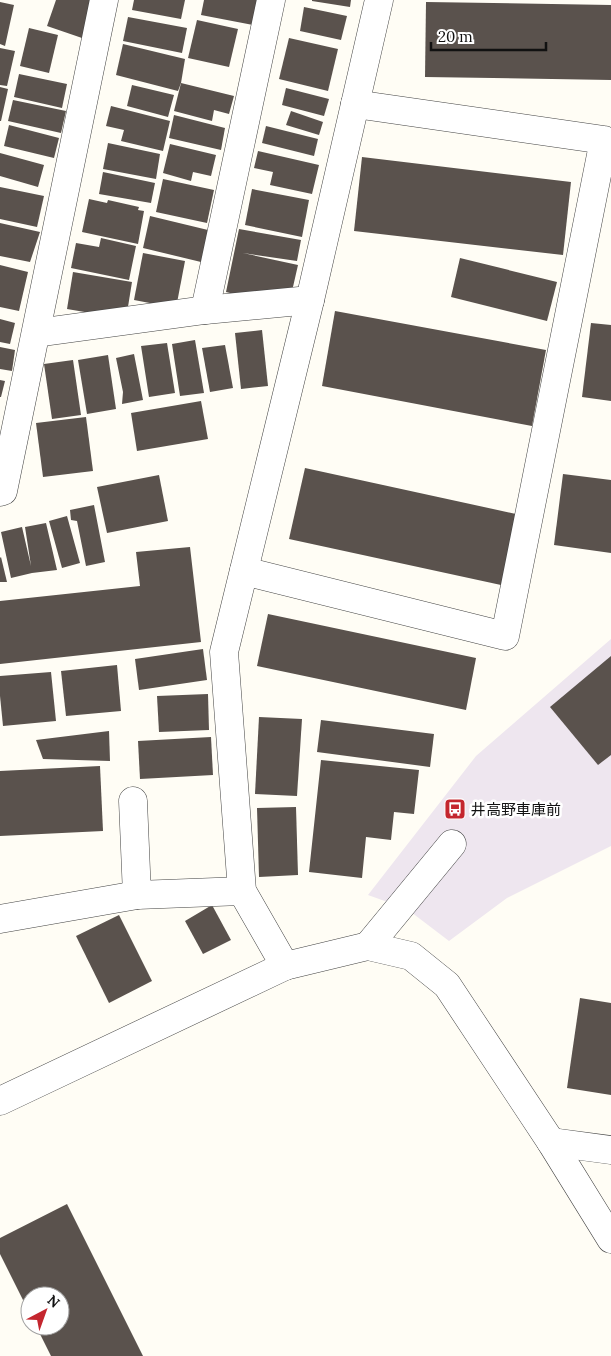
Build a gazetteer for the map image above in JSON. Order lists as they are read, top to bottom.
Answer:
{
  "places": {
    "bus stop": ["井高野車庫前"]
  },
  "scale_bar": "20 m",
  "north": "top right"
}
